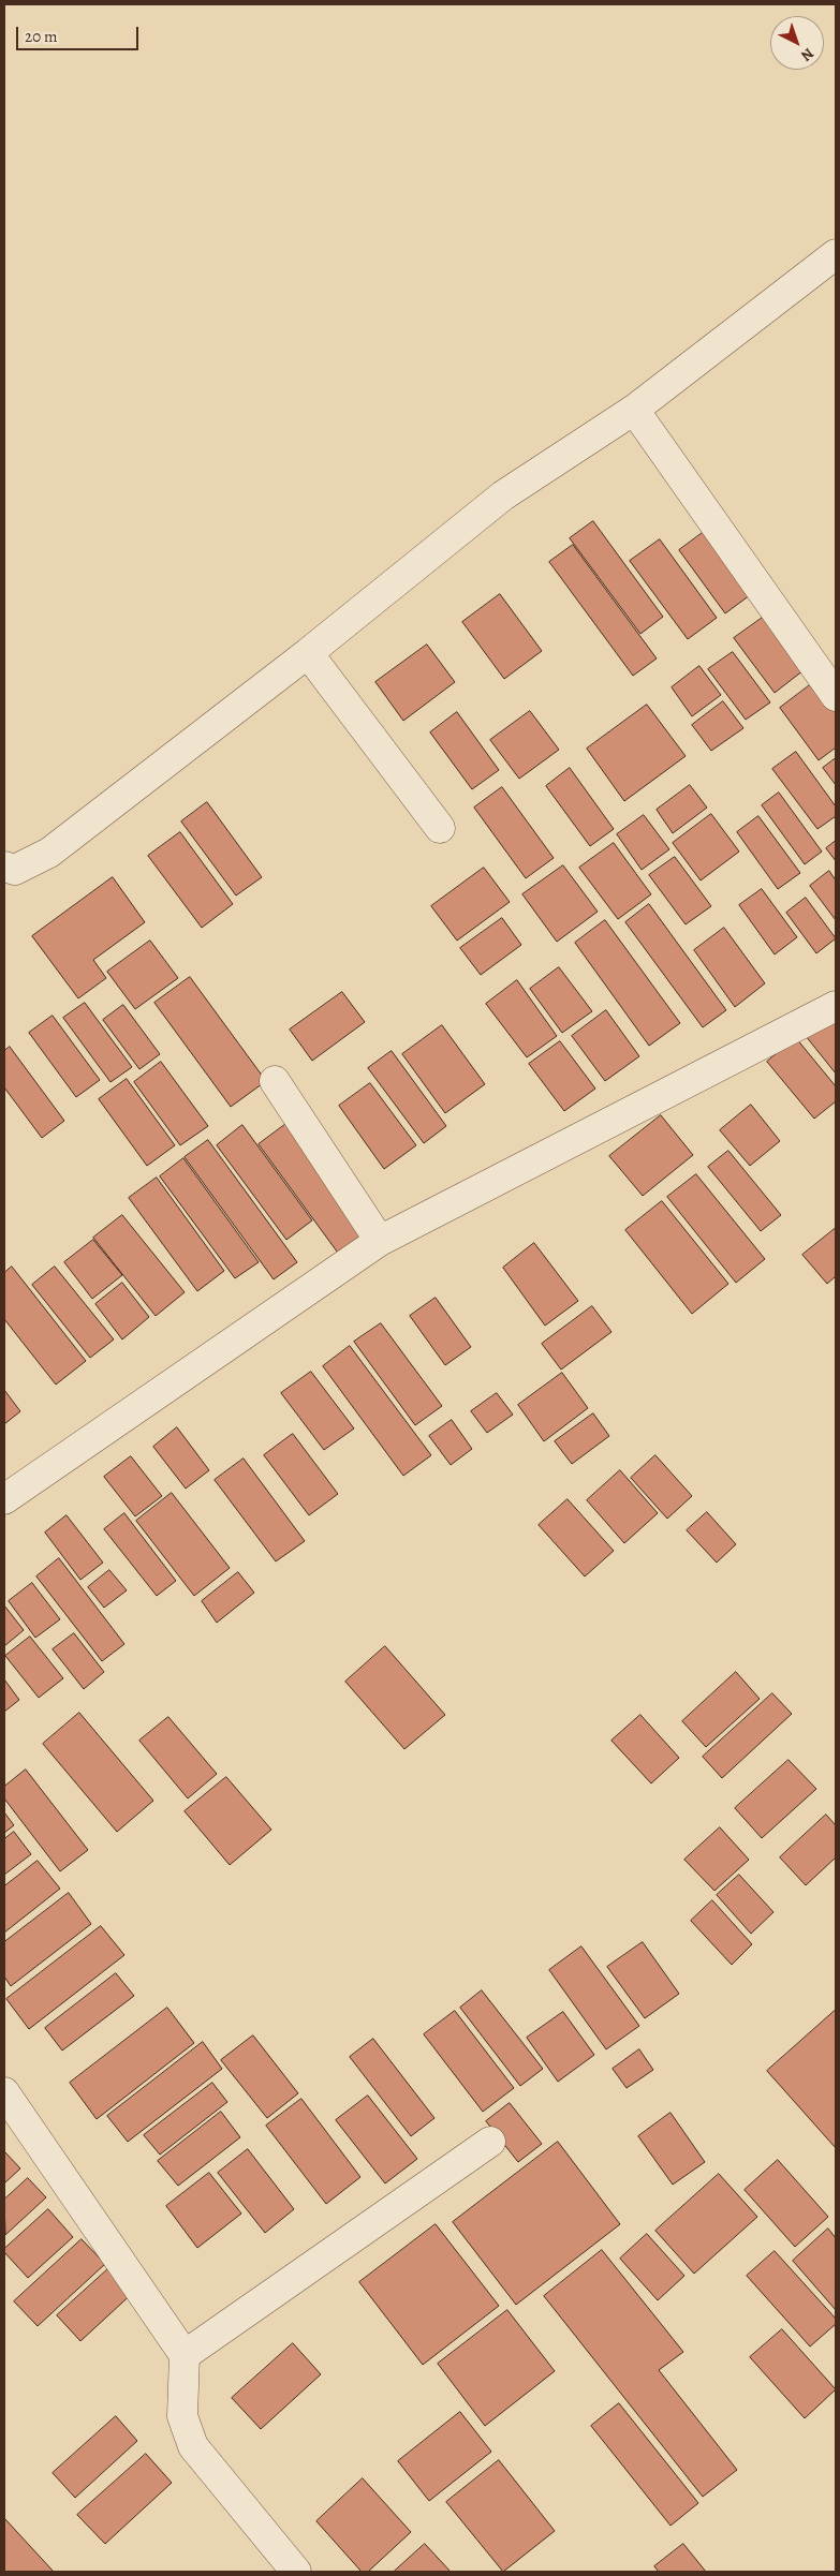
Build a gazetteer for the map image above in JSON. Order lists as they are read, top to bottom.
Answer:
{
  "scale_bar": "20 m",
  "north": "bottom right"
}
